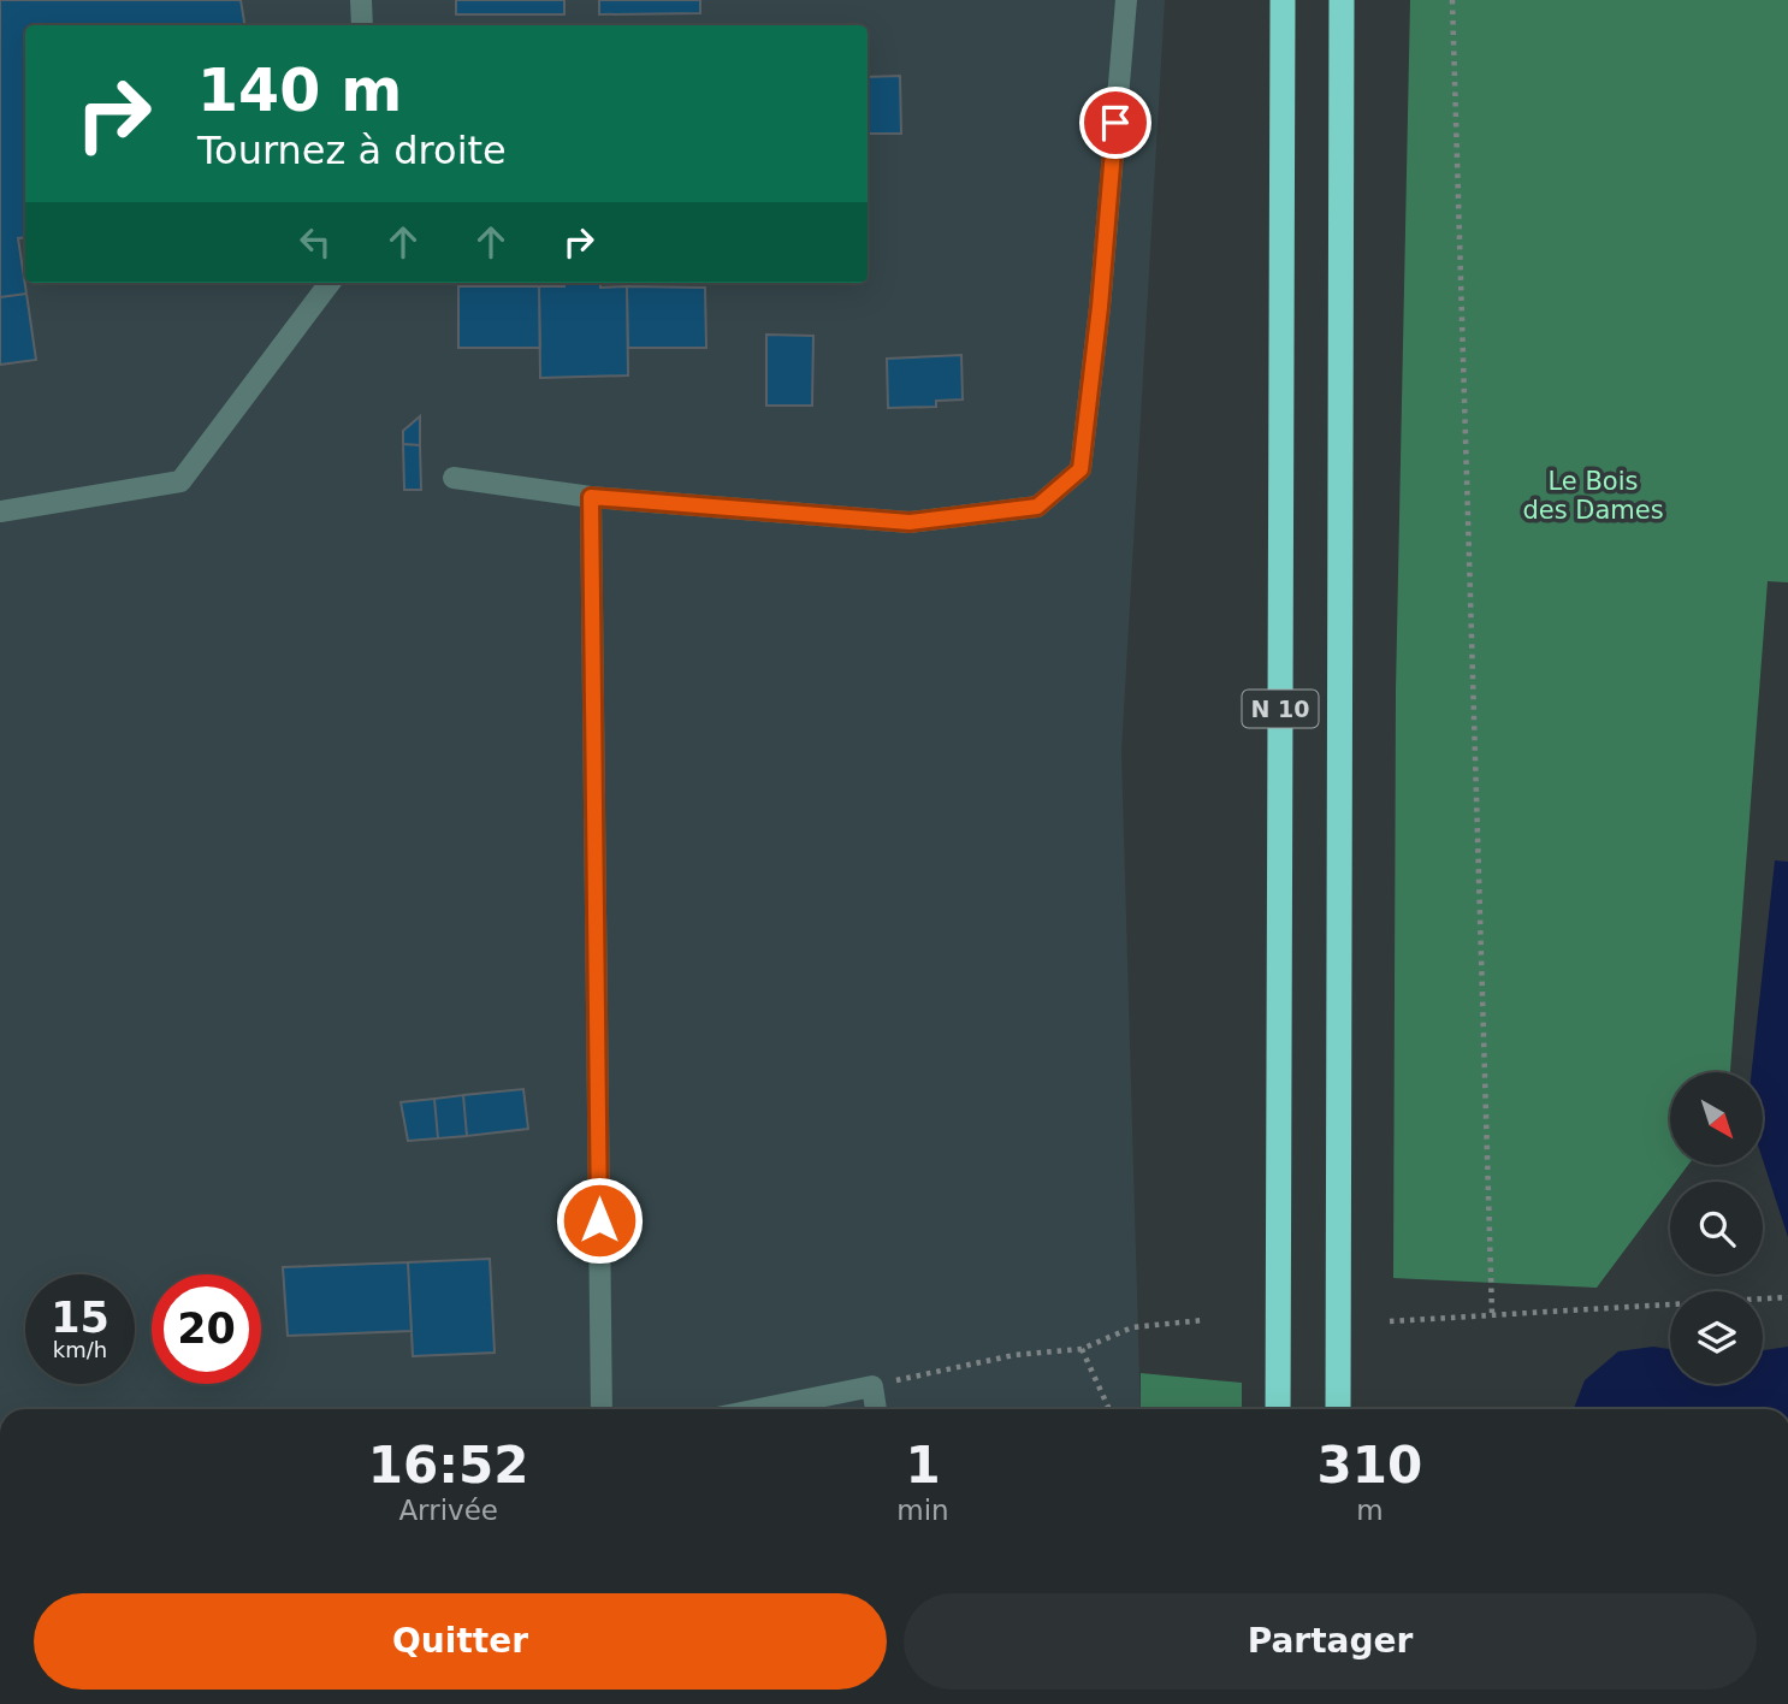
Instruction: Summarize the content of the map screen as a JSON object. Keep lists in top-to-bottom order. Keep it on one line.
{"streets":{"highway":["N 10"]},"parks":["Le Bois des Dames"],"north":"bottom right","page":{"turn":["140 m","Tournez à droite"],"speed":"15 km/h","limit":"20","eta":["16:52","Arrivée","1","min","310","m"],"buttons":["Quitter","Partager"]}}
